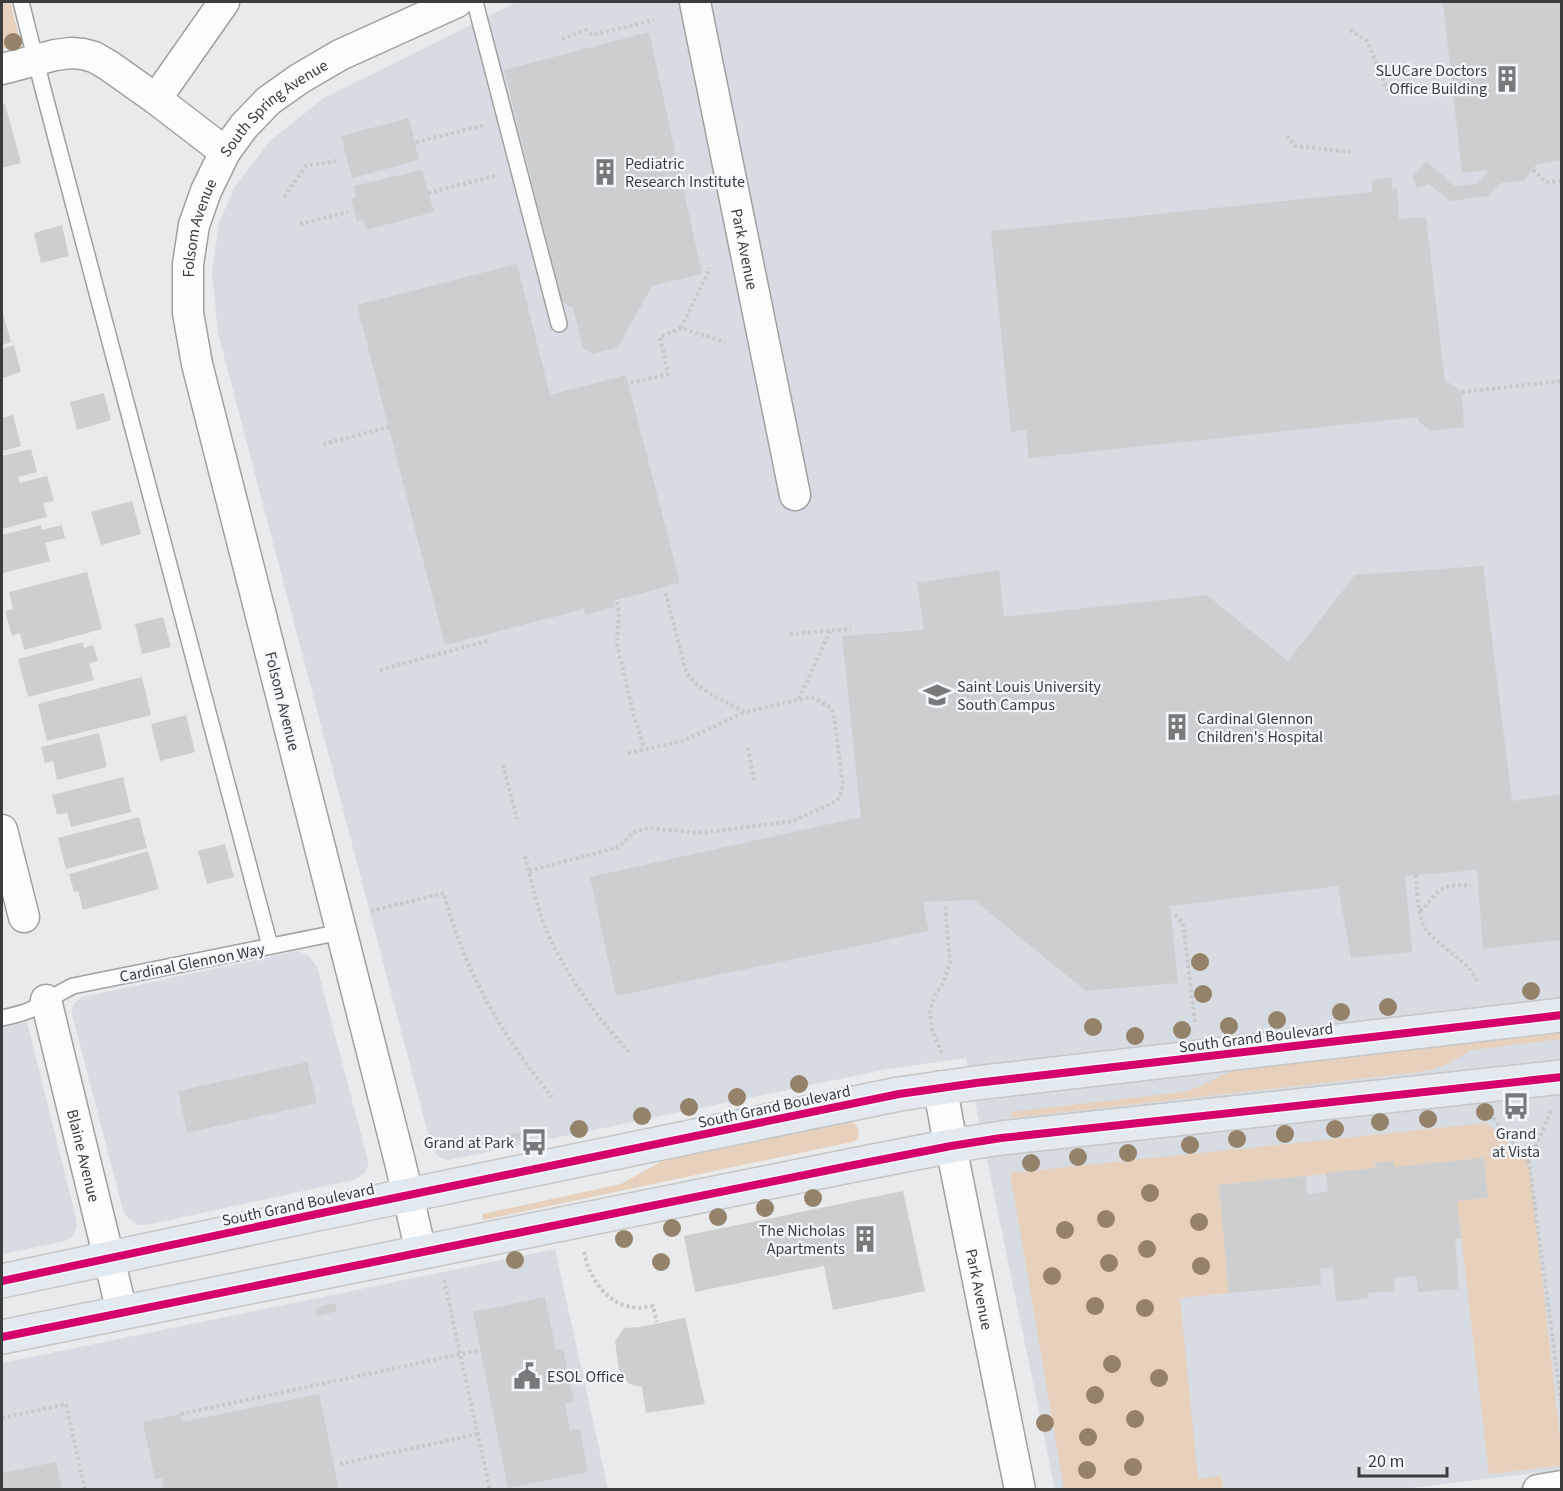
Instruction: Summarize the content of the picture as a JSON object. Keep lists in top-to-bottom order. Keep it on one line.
{"streets":{"main road":["South Grand Boulevard"],"street":["South Spring Avenue","Folsom Avenue","Park Avenue","Blaine Avenue"],"lane":["Cardinal Glennon Way"]},"crossings":[["South Spring Avenue","Folsom Avenue"],["Folsom Avenue","Cardinal Glennon Way"],["Folsom Avenue","South Grand Boulevard"],["Park Avenue","South Grand Boulevard"],["Cardinal Glennon Way","Blaine Avenue"],["South Grand Boulevard","Blaine Avenue"]],"places":{"building":["SLUCare Doctors Office Building","Pediatric Research Institute","Cardinal Glennon Children's Hospital","The Nicholas Apartments"],"school or university":["Saint Louis University South Campus"],"bus stop":["Grand at Vista","Grand at Park"],"public building":["ESOL Office"]},"scale_bar":"20 m"}
